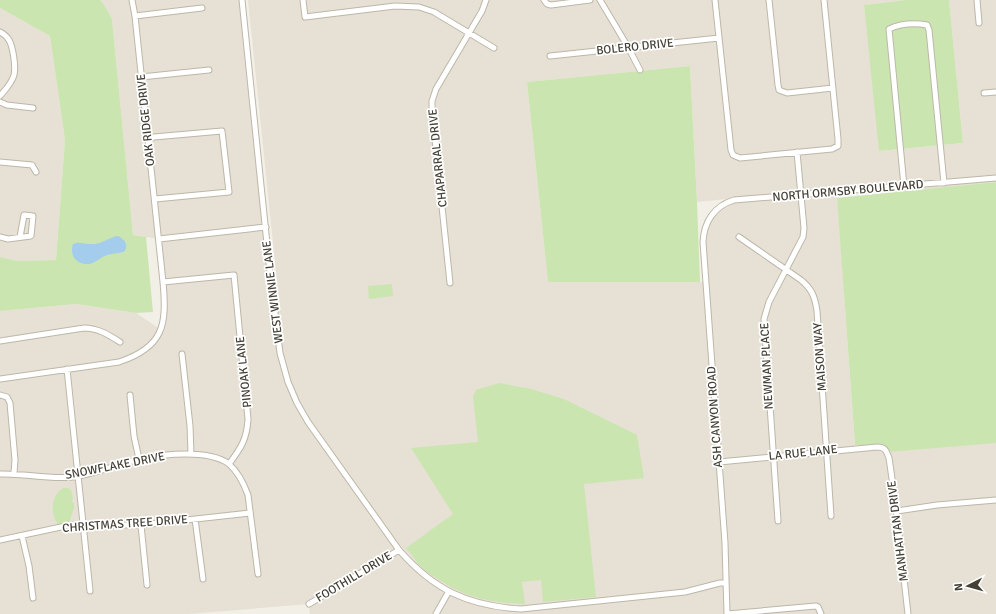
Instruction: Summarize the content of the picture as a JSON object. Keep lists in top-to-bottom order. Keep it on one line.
{"streets":{"street":["BOLERO DRIVE","OAK RIDGE DRIVE","CHAPARRAL DRIVE","NORTH ORMSBY BOULEVARD","WEST WINNIE LANE","MAISON WAY","NEWMAN PLACE","PINOAK LANE","ASH CANYON ROAD","LA RUE LANE","SNOWFLAKE DRIVE","CHRISTMAS TREE DRIVE","MANHATTAN DRIVE","FOOTHILL DRIVE"]},"crossings":[["NORTH ORMSBY BOULEVARD","NEWMAN PLACE"],["NORTH ORMSBY BOULEVARD","ASH CANYON ROAD"],["WEST WINNIE LANE","ASH CANYON ROAD"],["WEST WINNIE LANE","FOOTHILL DRIVE"],["MAISON WAY","NEWMAN PLACE"],["MAISON WAY","LA RUE LANE"],["NEWMAN PLACE","LA RUE LANE"],["PINOAK LANE","SNOWFLAKE DRIVE"],["ASH CANYON ROAD","LA RUE LANE"],["LA RUE LANE","MANHATTAN DRIVE"]],"north":"left"}
